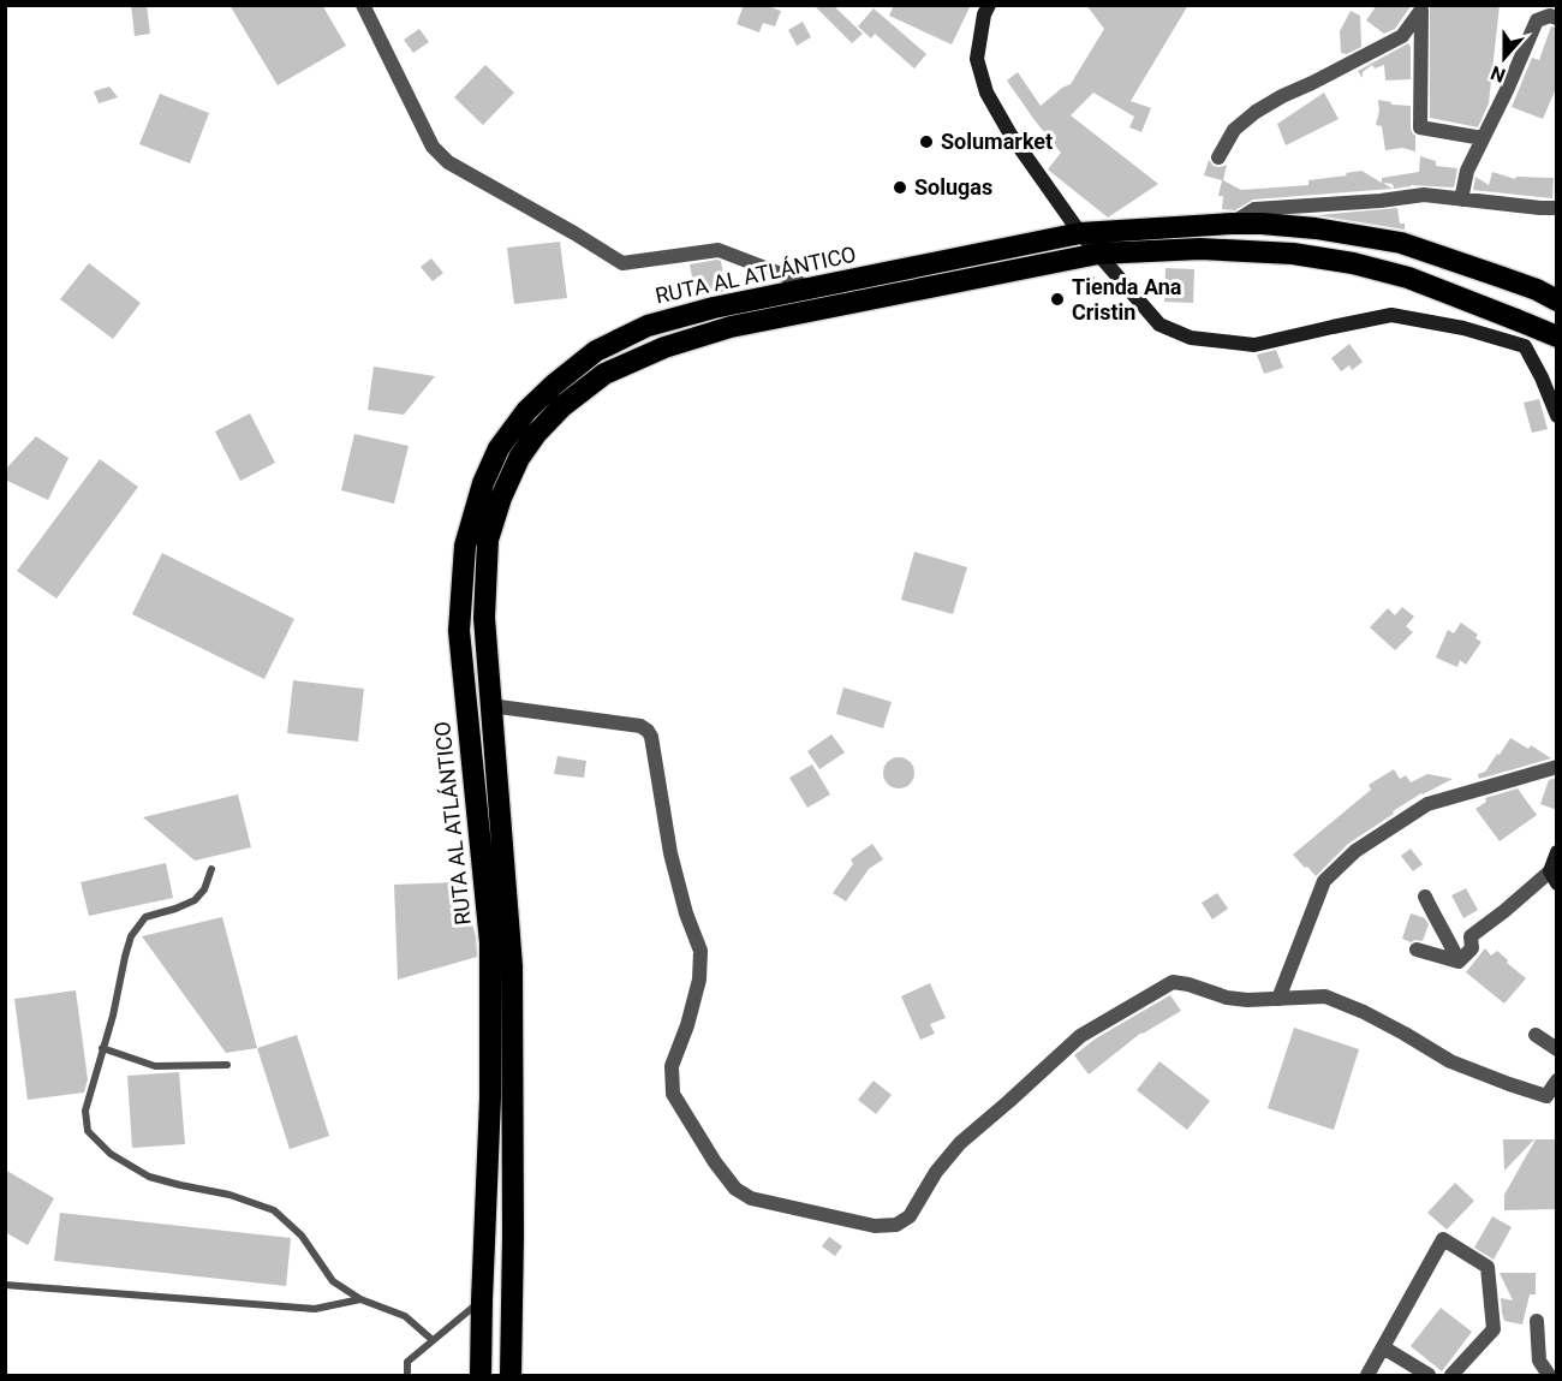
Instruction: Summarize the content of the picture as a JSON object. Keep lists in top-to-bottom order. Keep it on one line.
{"streets":{"highway":["RUTA AL ATLÁNTICO"]},"places":["Solumarket","Solugas","Tienda Ana Cristin"],"north":"bottom"}
